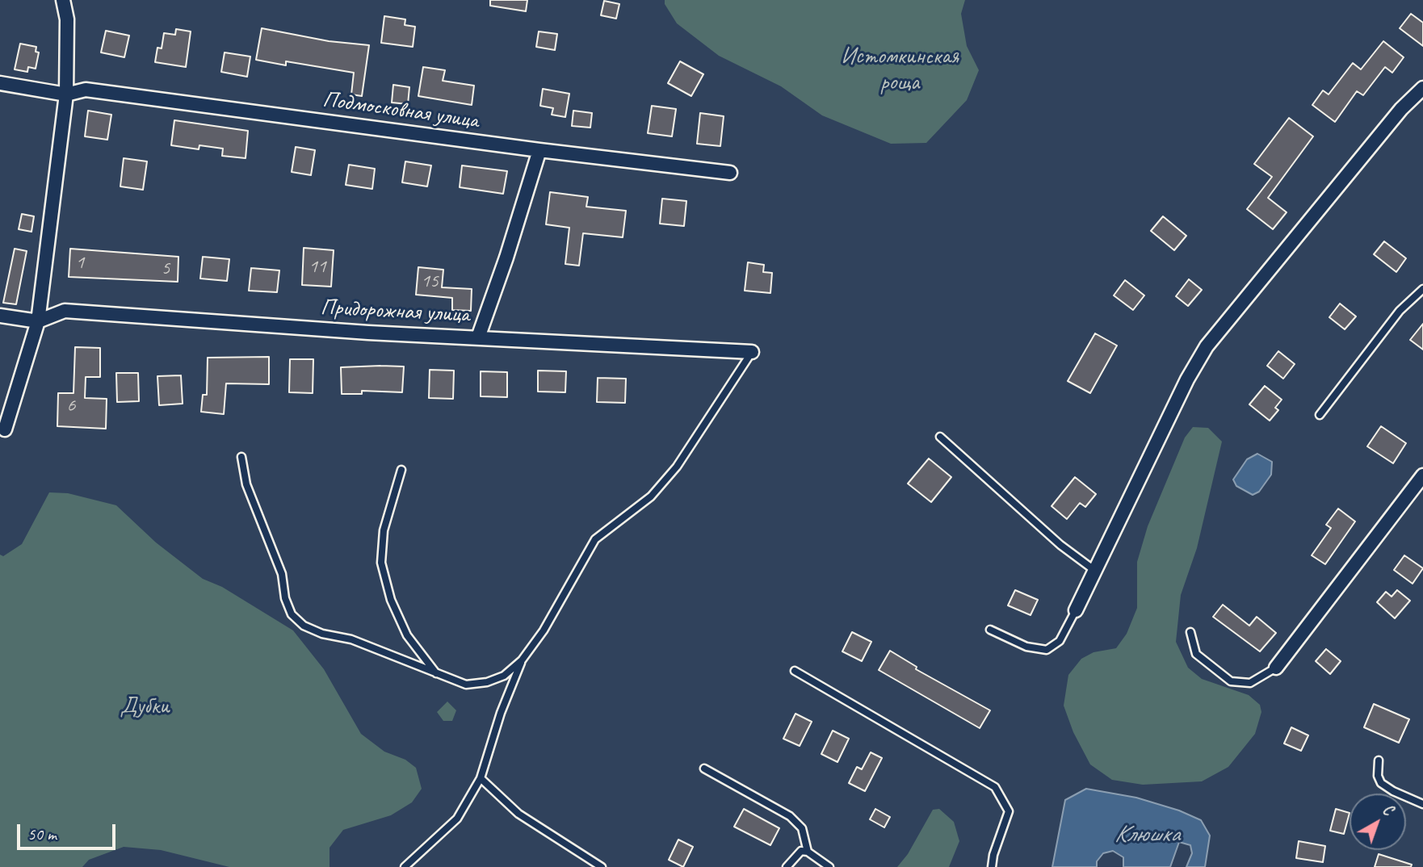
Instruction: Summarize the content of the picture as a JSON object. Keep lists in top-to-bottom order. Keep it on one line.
{"streets":{"street":["Подмосковная улица","Придорожная улица"]},"water":["Клюшка"],"parks":["Истомкинская роща","Дубки"],"house_numbers":["1","11","5","15","6"],"scale_bar":"50 m","north":"top right"}
